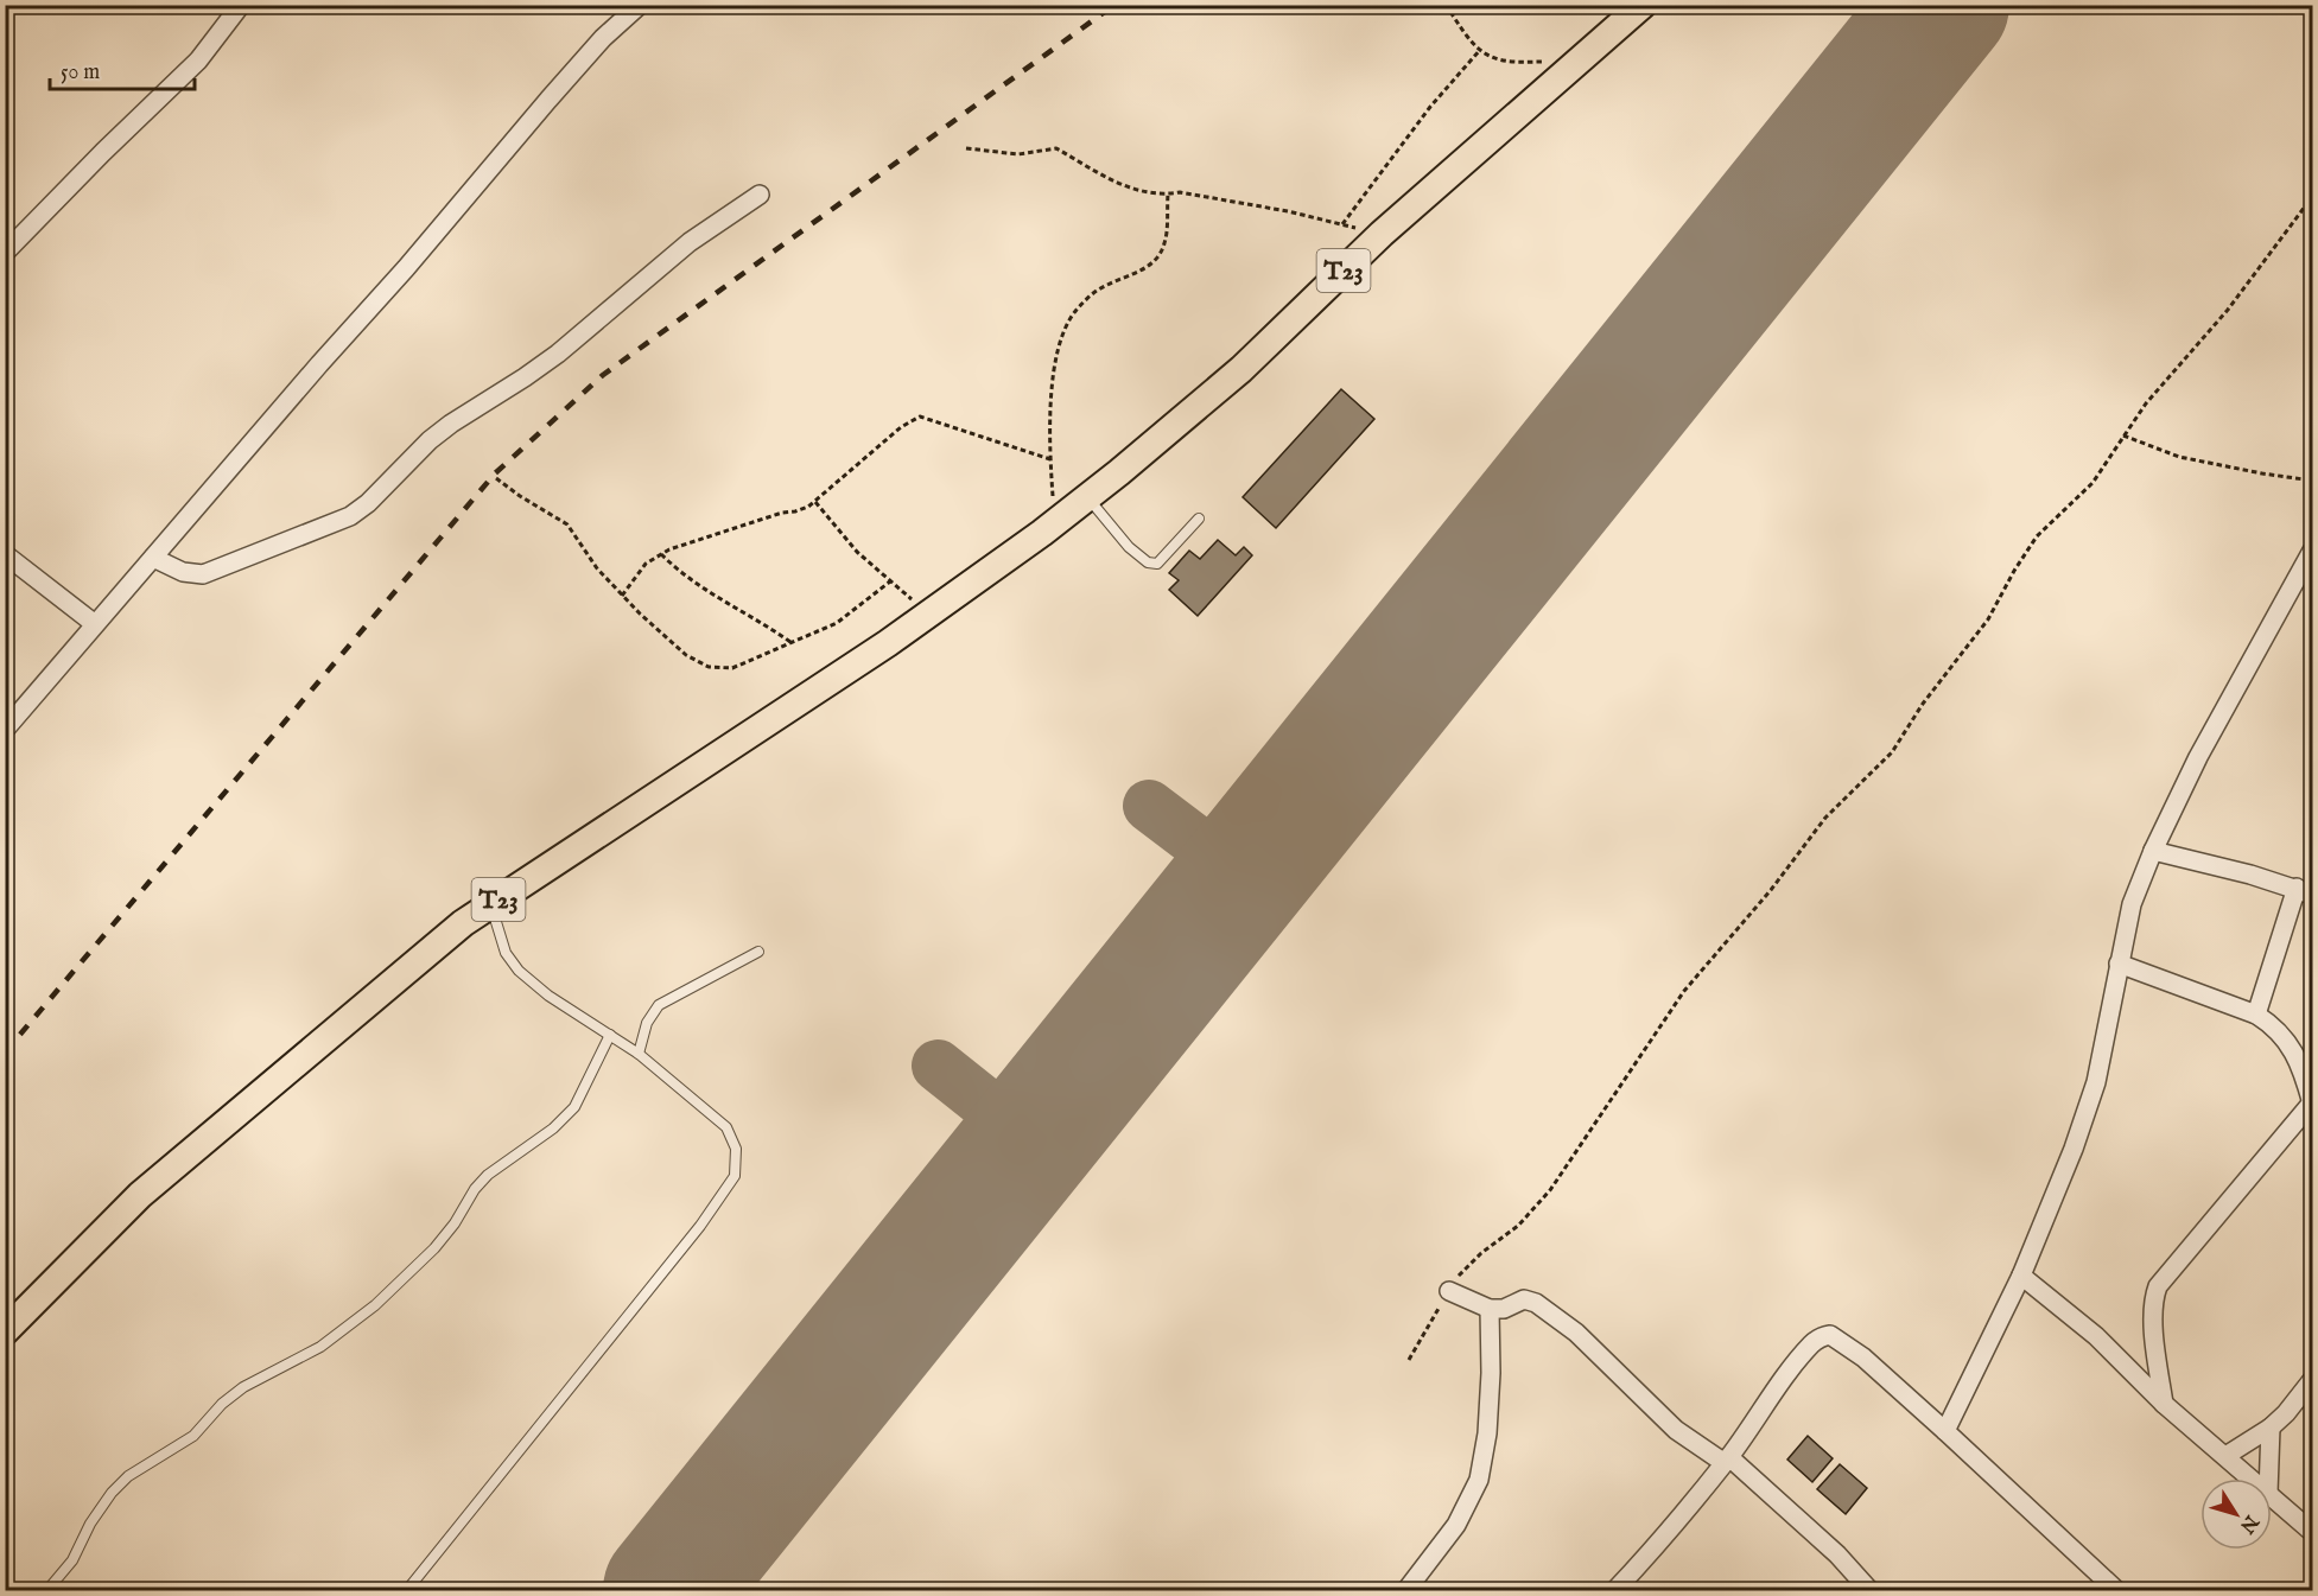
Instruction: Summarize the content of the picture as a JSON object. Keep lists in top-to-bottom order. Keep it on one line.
{"streets":{"main road":["T23"]},"scale_bar":"50 m","north":"bottom right"}
